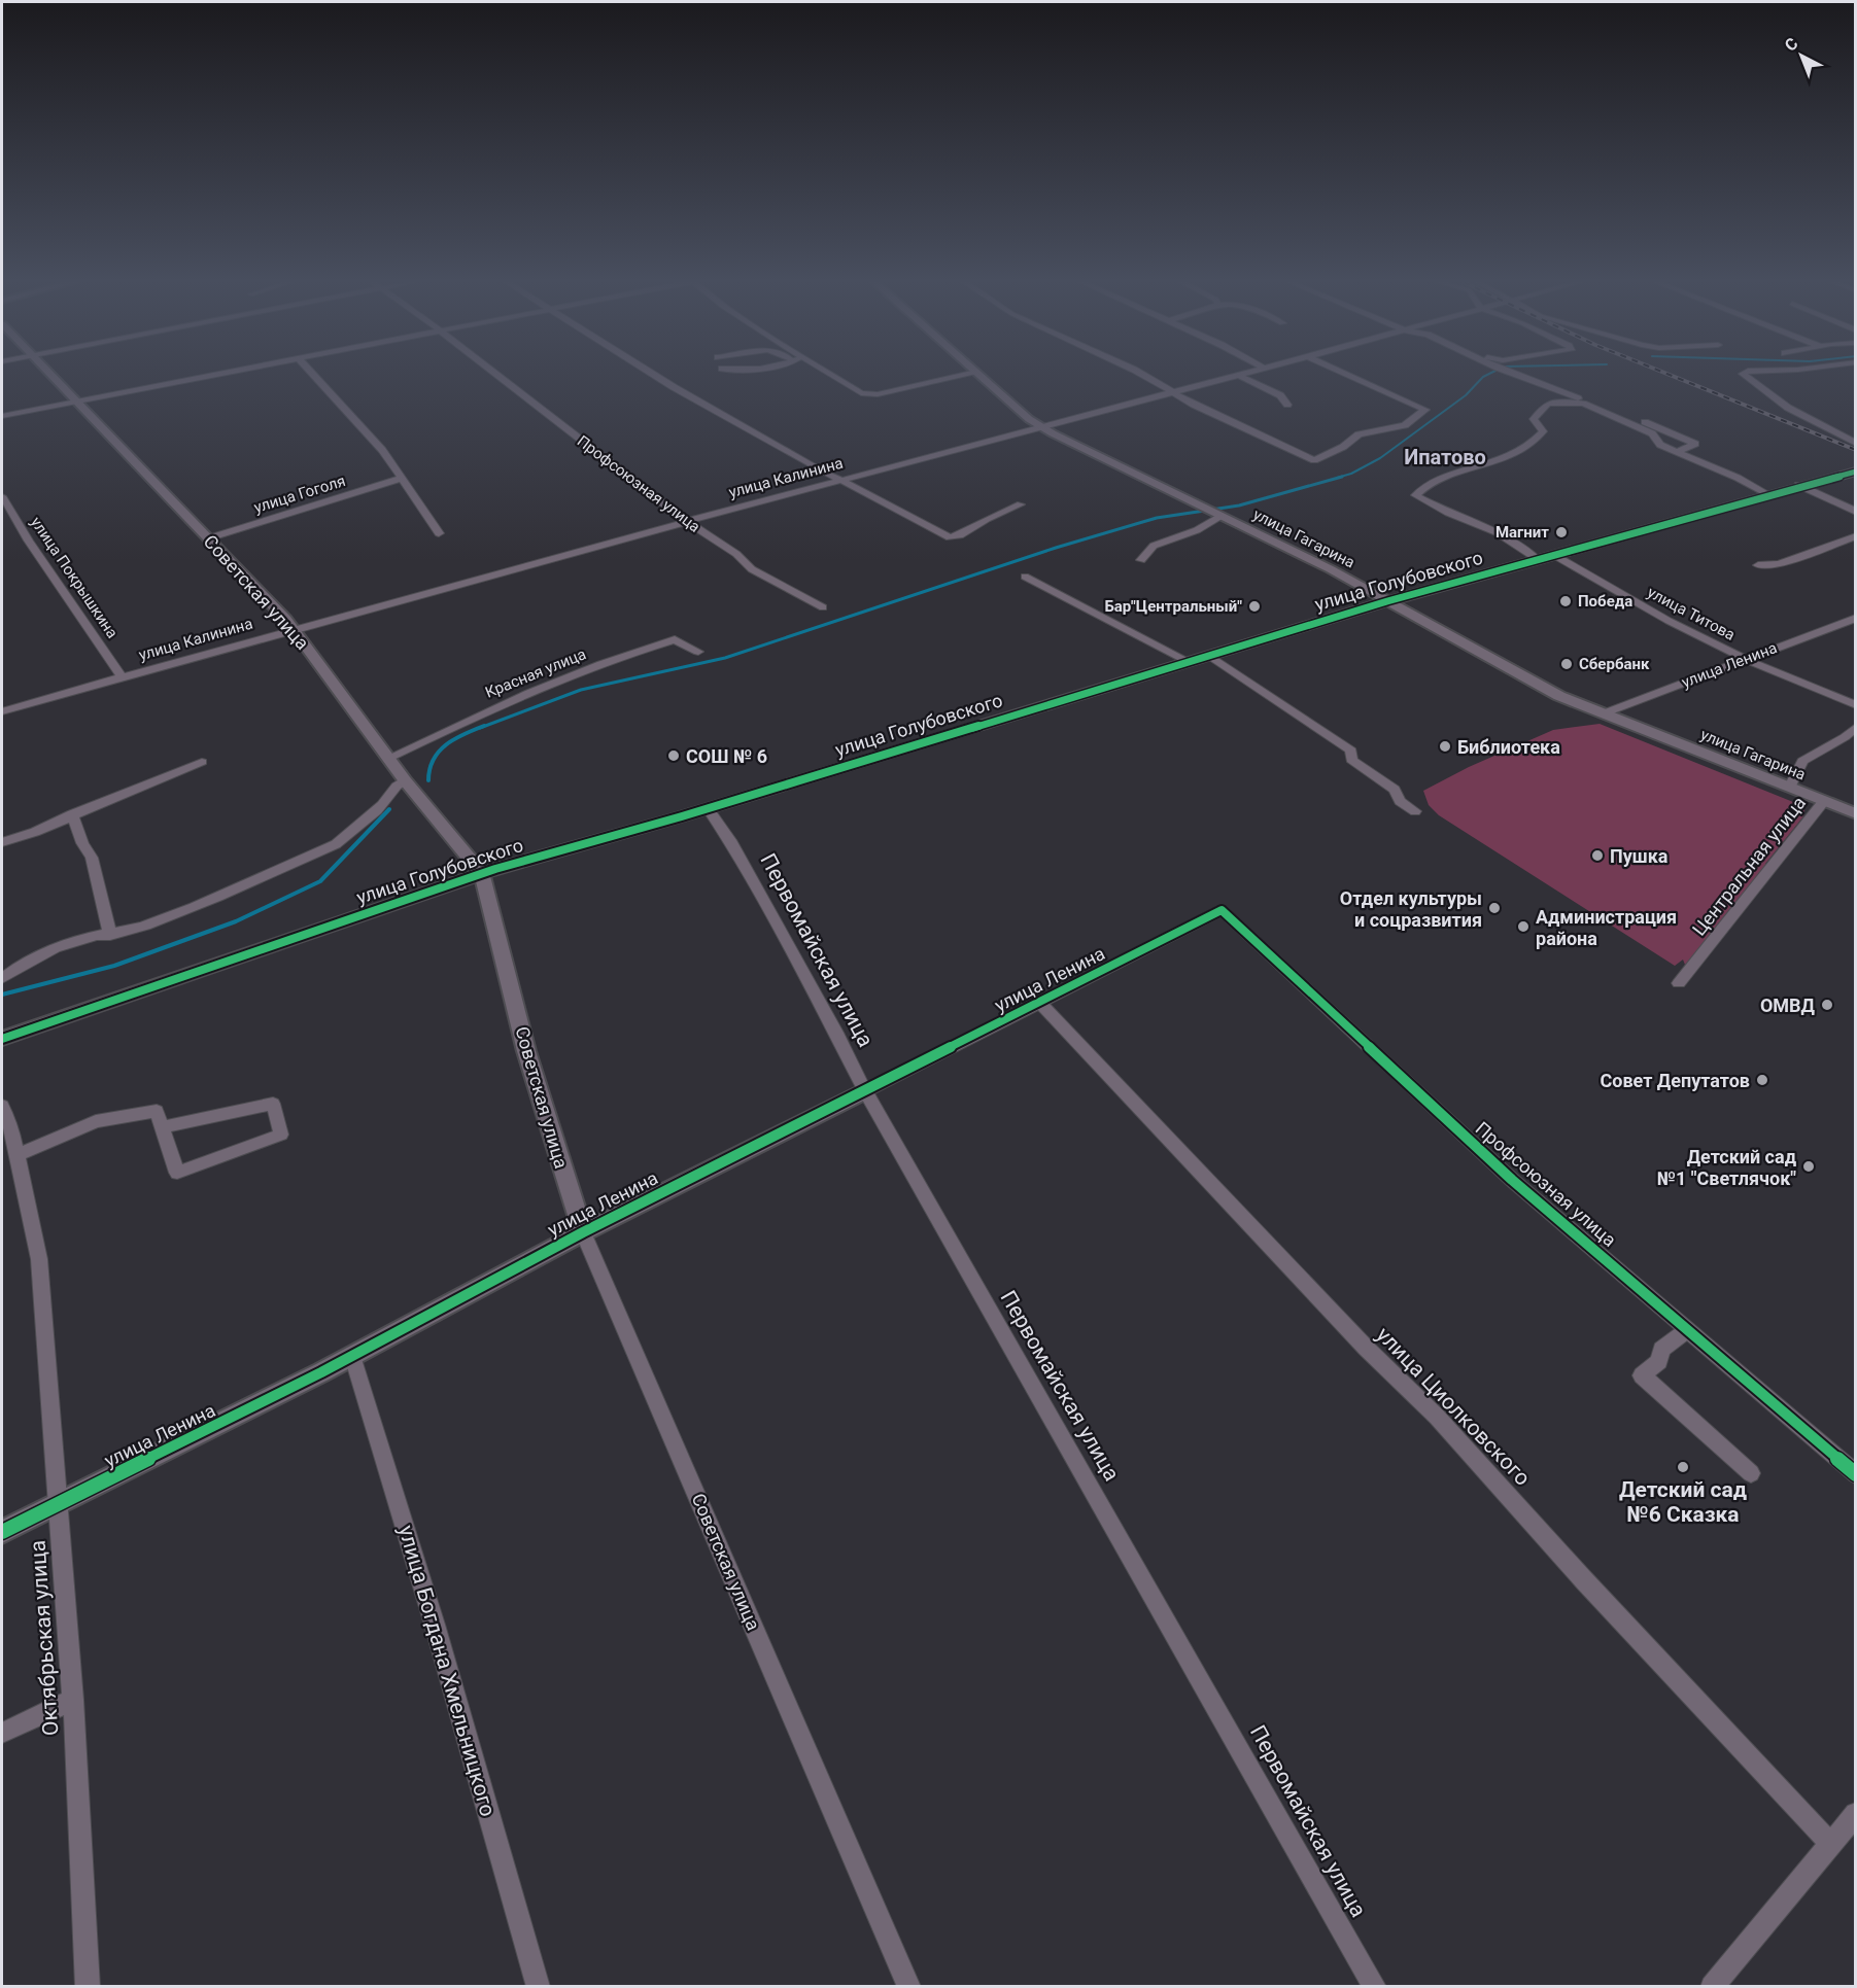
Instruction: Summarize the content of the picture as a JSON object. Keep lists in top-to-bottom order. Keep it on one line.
{"streets":{"street":["улица Калинина","Профсоюзная улица","улица Гоголя","улица Гагарина","улица Покрышкина","улица Голубовского","Советская улица","улица Титова","улица Ленина","Красная улица","Центральная улица","Первомайская улица","улица Циолковского","Октябрьская улица","улица Богдана Хмельницкого"]},"crossings":[["улица Калинина","Профсоюзная улица"],["улица Калинина","улица Гагарина"],["улица Калинина","улица Покрышкина"],["улица Калинина","Советская улица"],["Профсоюзная улица","улица Ленина"],["улица Гоголя","Советская улица"],["улица Гагарина","улица Голубовского"],["улица Гагарина","улица Ленина"],["улица Гагарина","Центральная улица"],["улица Голубовского","Советская улица"],["улица Голубовского","улица Титова"],["улица Голубовского","Первомайская улица"],["Советская улица","улица Ленина"],["Советская улица","Красная улица"],["улица Титова","улица Ленина"],["улица Ленина","Первомайская улица"],["улица Ленина","улица Циолковского"],["улица Ленина","Октябрьская улица"],["улица Ленина","улица Богдана Хмельницкого"]],"districts":["Ипатово"],"places":["Магнит","Победа","Бар\"Центральный\"","Сбербанк","Библиотека","СОШ № 6","Пушка","Отдел культуры и соцразвития","Администрация района","ОМВД","Совет Депутатов","Детский сад №1 \"Светлячок\"","Детский сад №6 Сказка"],"north":"top left"}
